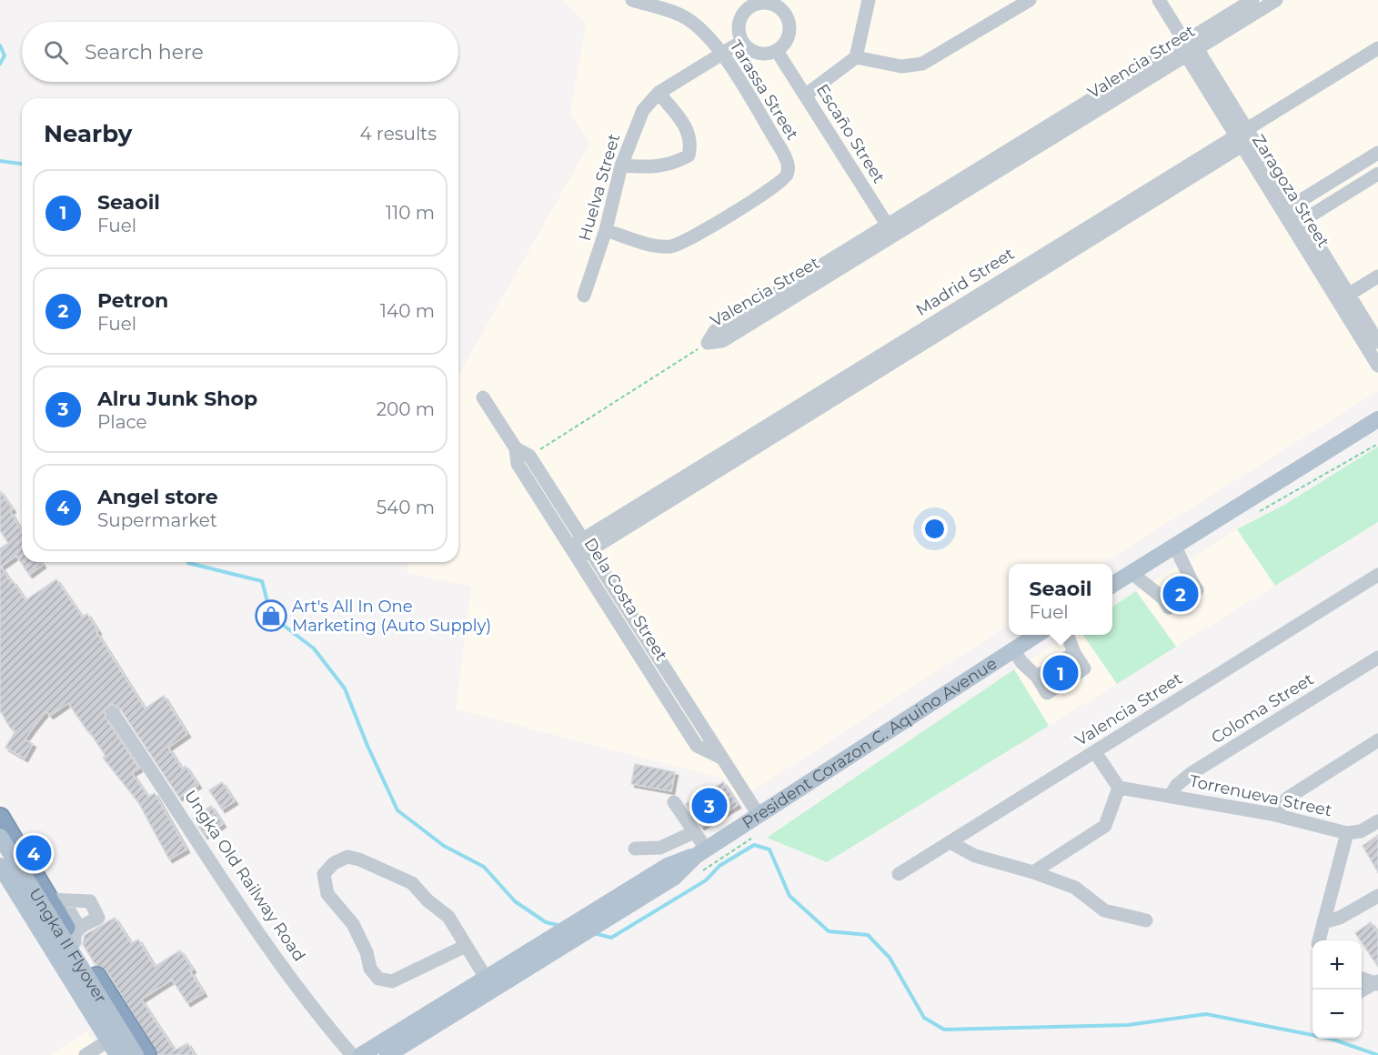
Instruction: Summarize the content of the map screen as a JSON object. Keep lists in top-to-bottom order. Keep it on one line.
{"streets":{"main road":["President Corazon C. Aquino Avenue","Ungka II Flyover"],"street":["Valencia Street","Tarassa Street","Escaño Street","Huelva Street","Zaragoza Street","Madrid Street","Dela Costa Street","Coloma Street","Torrenueva Street","Ungka Old Railway Road"]},"crossings":[["Valencia Street","Escaño Street"],["Valencia Street","Zaragoza Street"],["Tarassa Street","Huelva Street"],["Escaño Street","Huelva Street"],["Zaragoza Street","Madrid Street"],["Madrid Street","Dela Costa Street"],["Dela Costa Street","President Corazon C. Aquino Avenue"],["Coloma Street","Torrenueva Street"]],"places":{"shop":["Art's All In One Marketing (Auto Supply)"]},"page":{"search":"Search here","heading":["Nearby","4 results"],"list":[{"mark":"1","name":"Seaoil","note":"Fuel","value":"110 m"},{"mark":"2","name":"Petron","note":"Fuel","value":"140 m"},{"mark":"3","name":"Alru Junk Shop","note":"Place","value":"200 m"},{"mark":"4","name":"Angel store","note":"Supermarket","value":"540 m"}],"popup":["Seaoil","Fuel"],"pins":["2","1","3","4"],"map_buttons":["+","−"]}}
